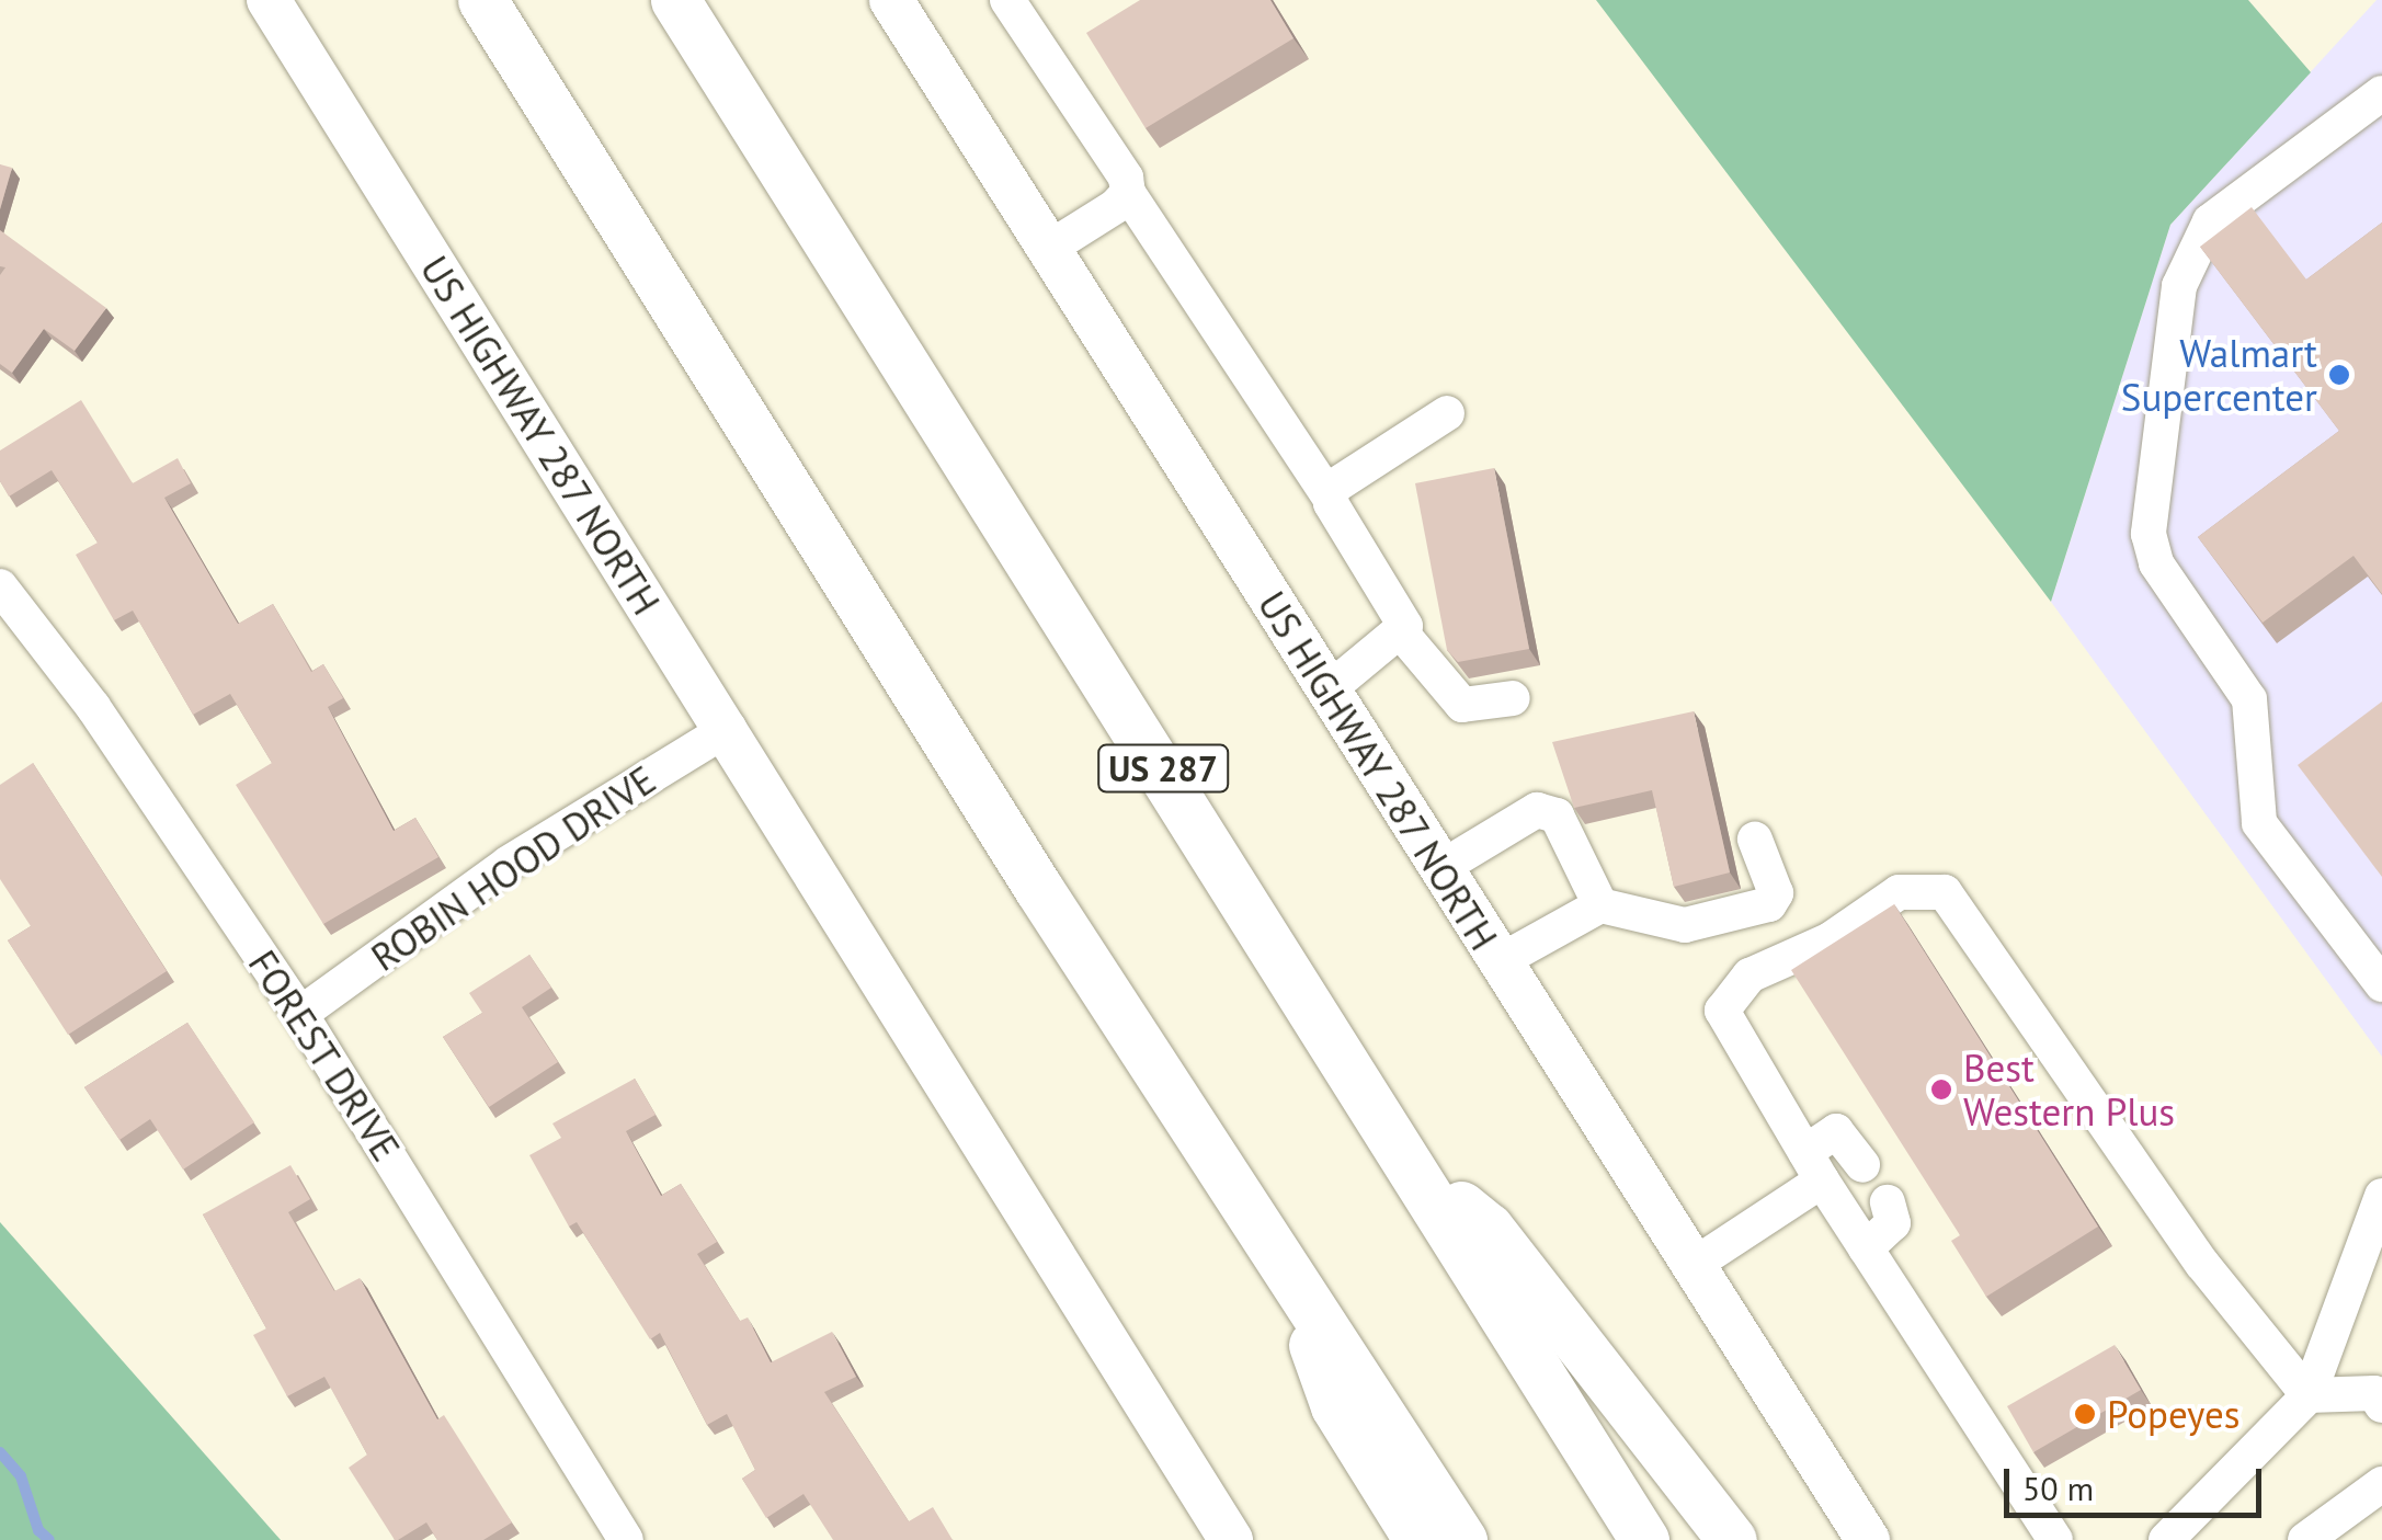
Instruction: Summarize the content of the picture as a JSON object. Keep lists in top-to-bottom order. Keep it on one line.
{"streets":{"highway":["US 287"],"main road":["US HIGHWAY 287 NORTH"],"street":["ROBIN HOOD DRIVE","FOREST DRIVE"]},"crossings":[["US HIGHWAY 287 NORTH","ROBIN HOOD DRIVE"],["ROBIN HOOD DRIVE","FOREST DRIVE"]],"places":["Walmart Supercenter","Best Western Plus","Popeyes"],"scale_bar":"50 m"}
